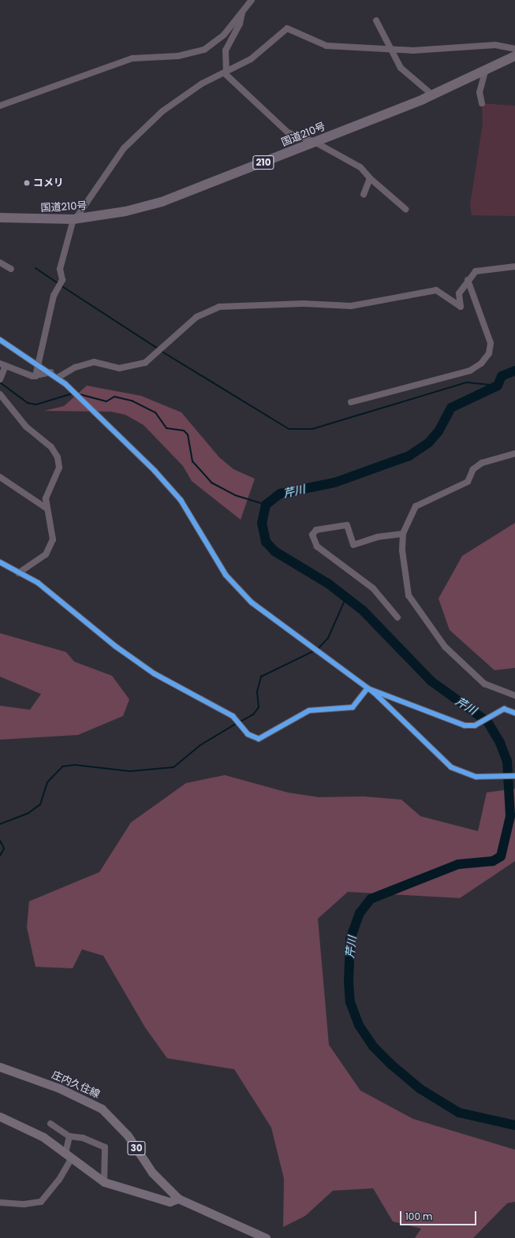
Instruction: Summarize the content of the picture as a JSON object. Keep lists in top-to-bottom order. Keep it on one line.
{"streets":{"highway":["国道210号","210"],"main road":["庄内久住線","30"]},"water":["芹川"],"places":["コメリ"],"scale_bar":"100 m"}
